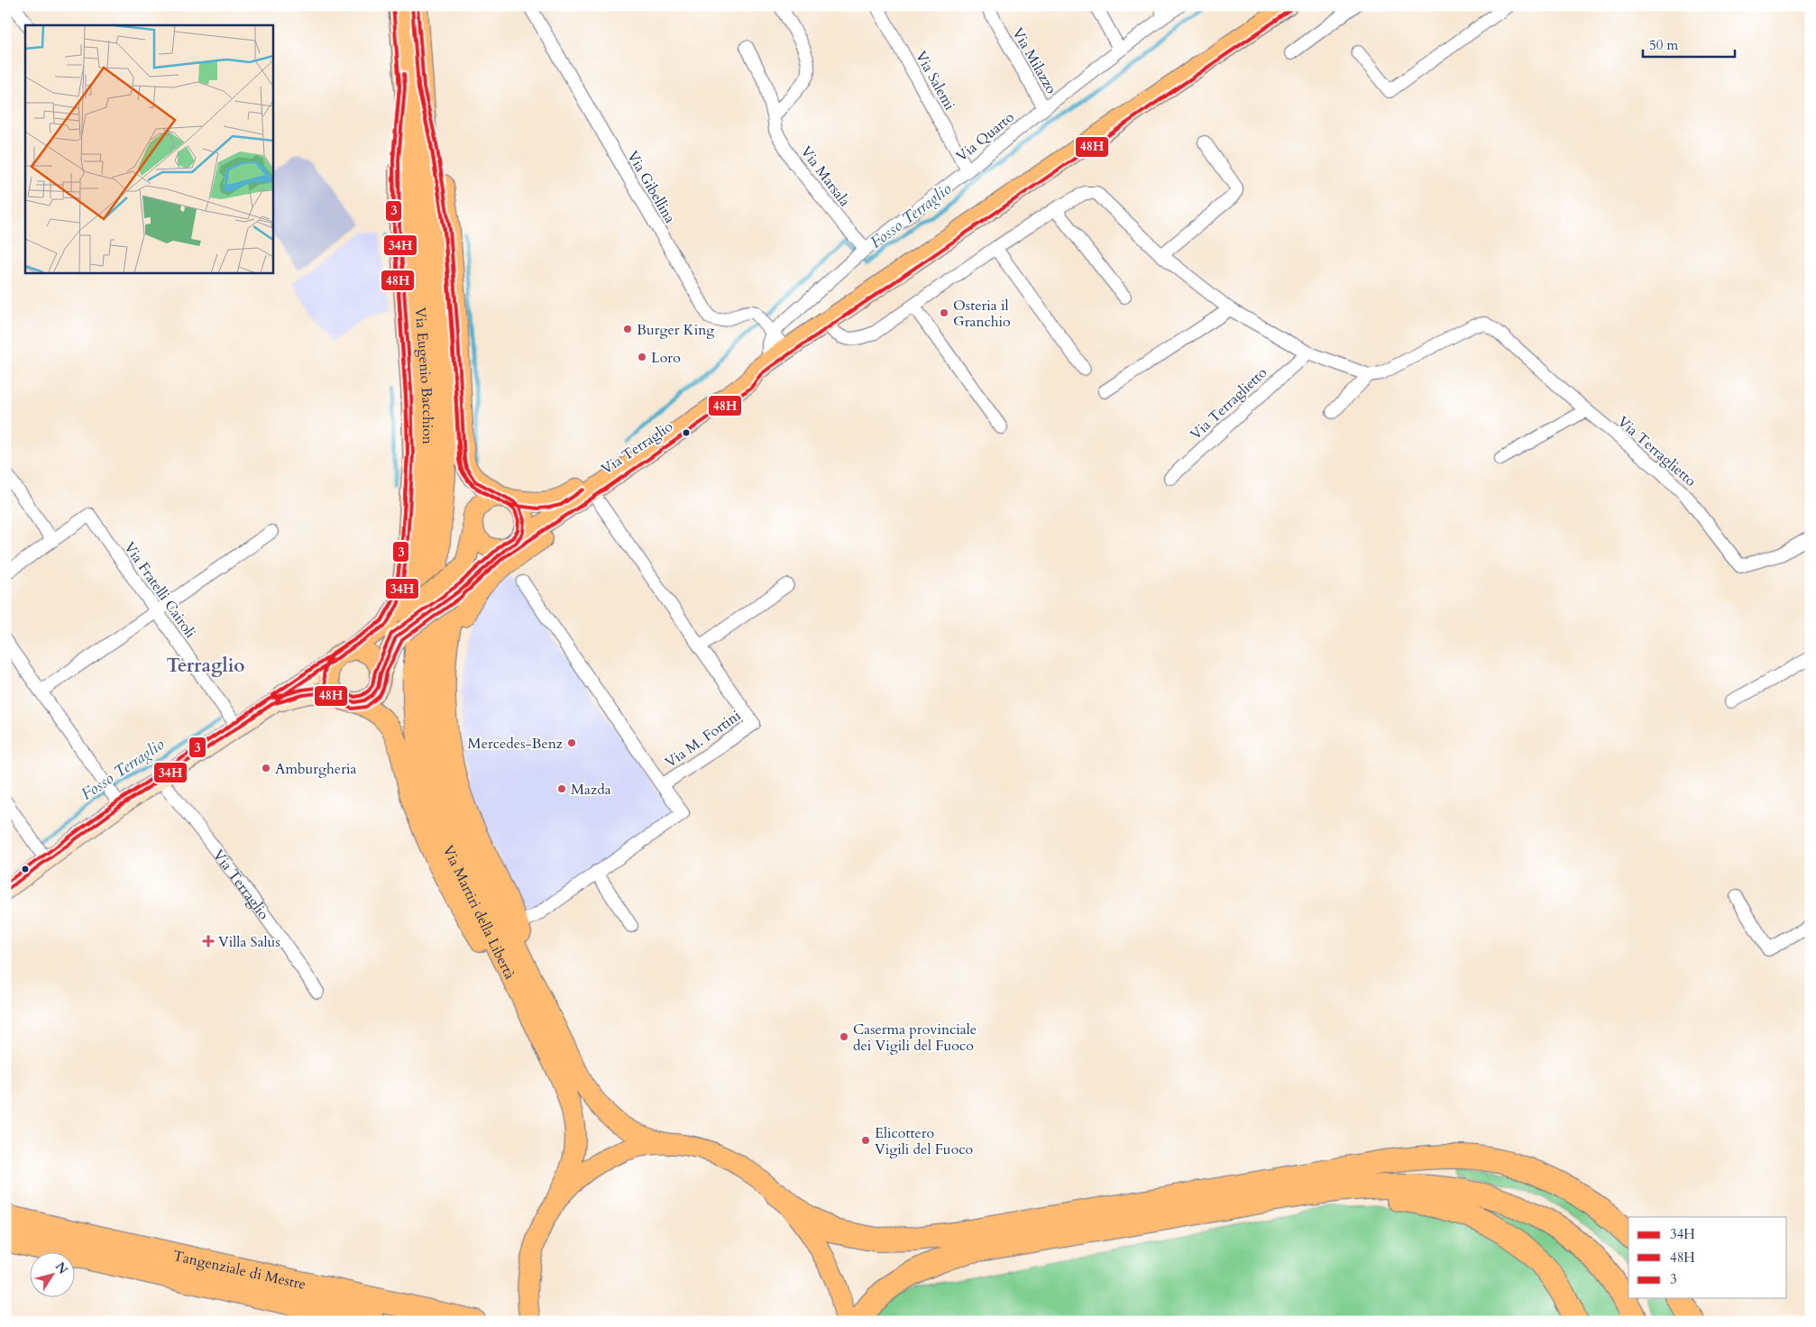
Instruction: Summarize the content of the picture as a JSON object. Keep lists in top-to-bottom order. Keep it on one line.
{"streets":{"highway":["Tangenziale di Mestre"],"main road":["Via Eugenio Bacchion","Via Terraglio","Via Martiri della Libertà"],"street":["Via Milazzo","Via Salemi","Via Quarto","Via Marsala","Via Gibellina","Via Terraglietto","Via Fratelli Cairoli","Via M. Fortini"]},"crossings":[["Via Milazzo","Via Quarto"],["Via Salemi","Via Quarto"],["Via Quarto","Via Marsala"],["Via Quarto","Via Gibellina"],["Via Gibellina","Via Terraglio"],["Via Eugenio Bacchion","Via Terraglio"],["Via Eugenio Bacchion","Via Martiri della Libertà"],["Via Terraglio","Via Fratelli Cairoli"],["Via Terraglio","Via M. Fortini"],["Via Terraglio","Via Martiri della Libertà"]],"districts":["Terraglio"],"water":["Fosso Terraglio"],"places":{"other":["Osteria il Granchio","Burger King","Loro","Mercedes-Benz","Amburgheria","Mazda","Caserma provinciale dei Vigili del Fuoco","Elicottero Vigili del Fuoco"],"health":["Villa Salus"]},"lines":["transit line 34H","transit line 48H","transit line 3"],"legend":["34H","48H","3"],"scale_bar":"50 m","north":"top right"}
